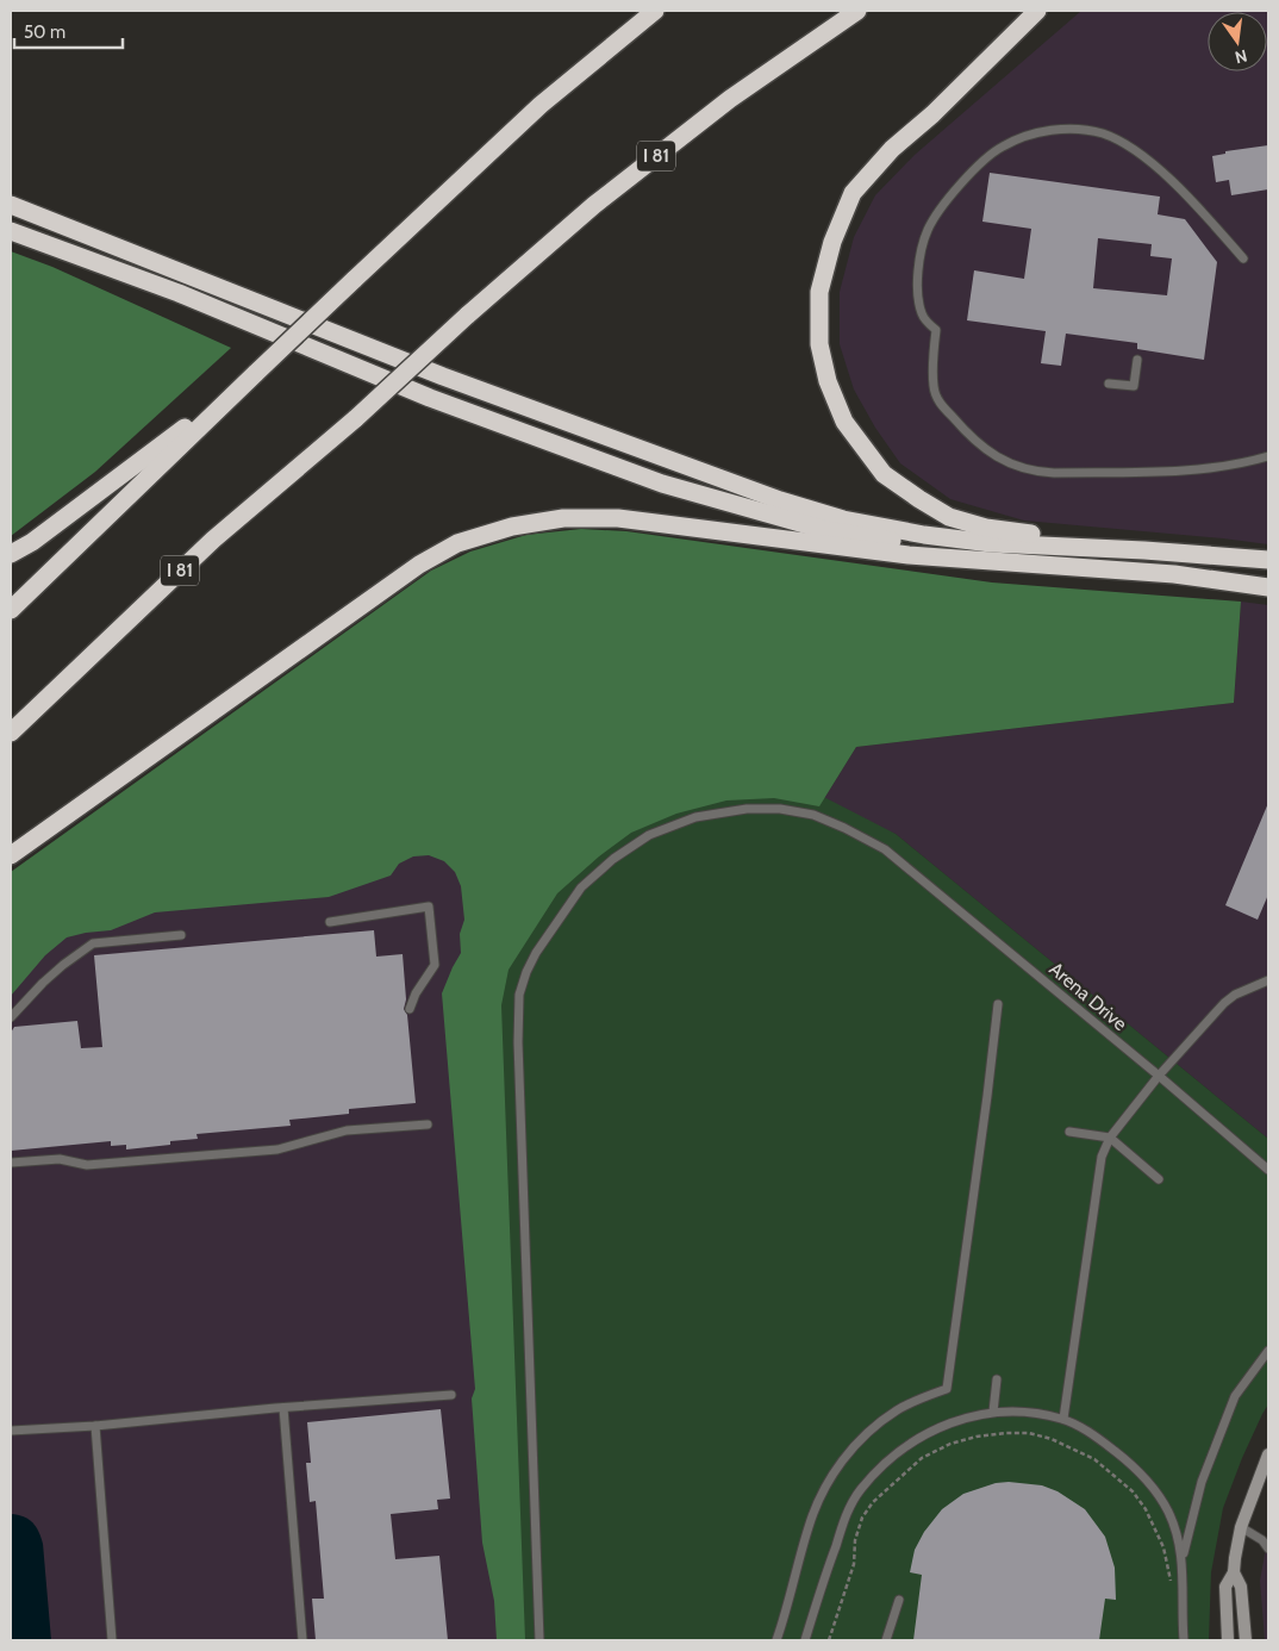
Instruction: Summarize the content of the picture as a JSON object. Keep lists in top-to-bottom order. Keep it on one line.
{"streets":{"highway":["I 81"],"lane":["Arena Drive"]},"scale_bar":"50 m","north":"bottom"}
